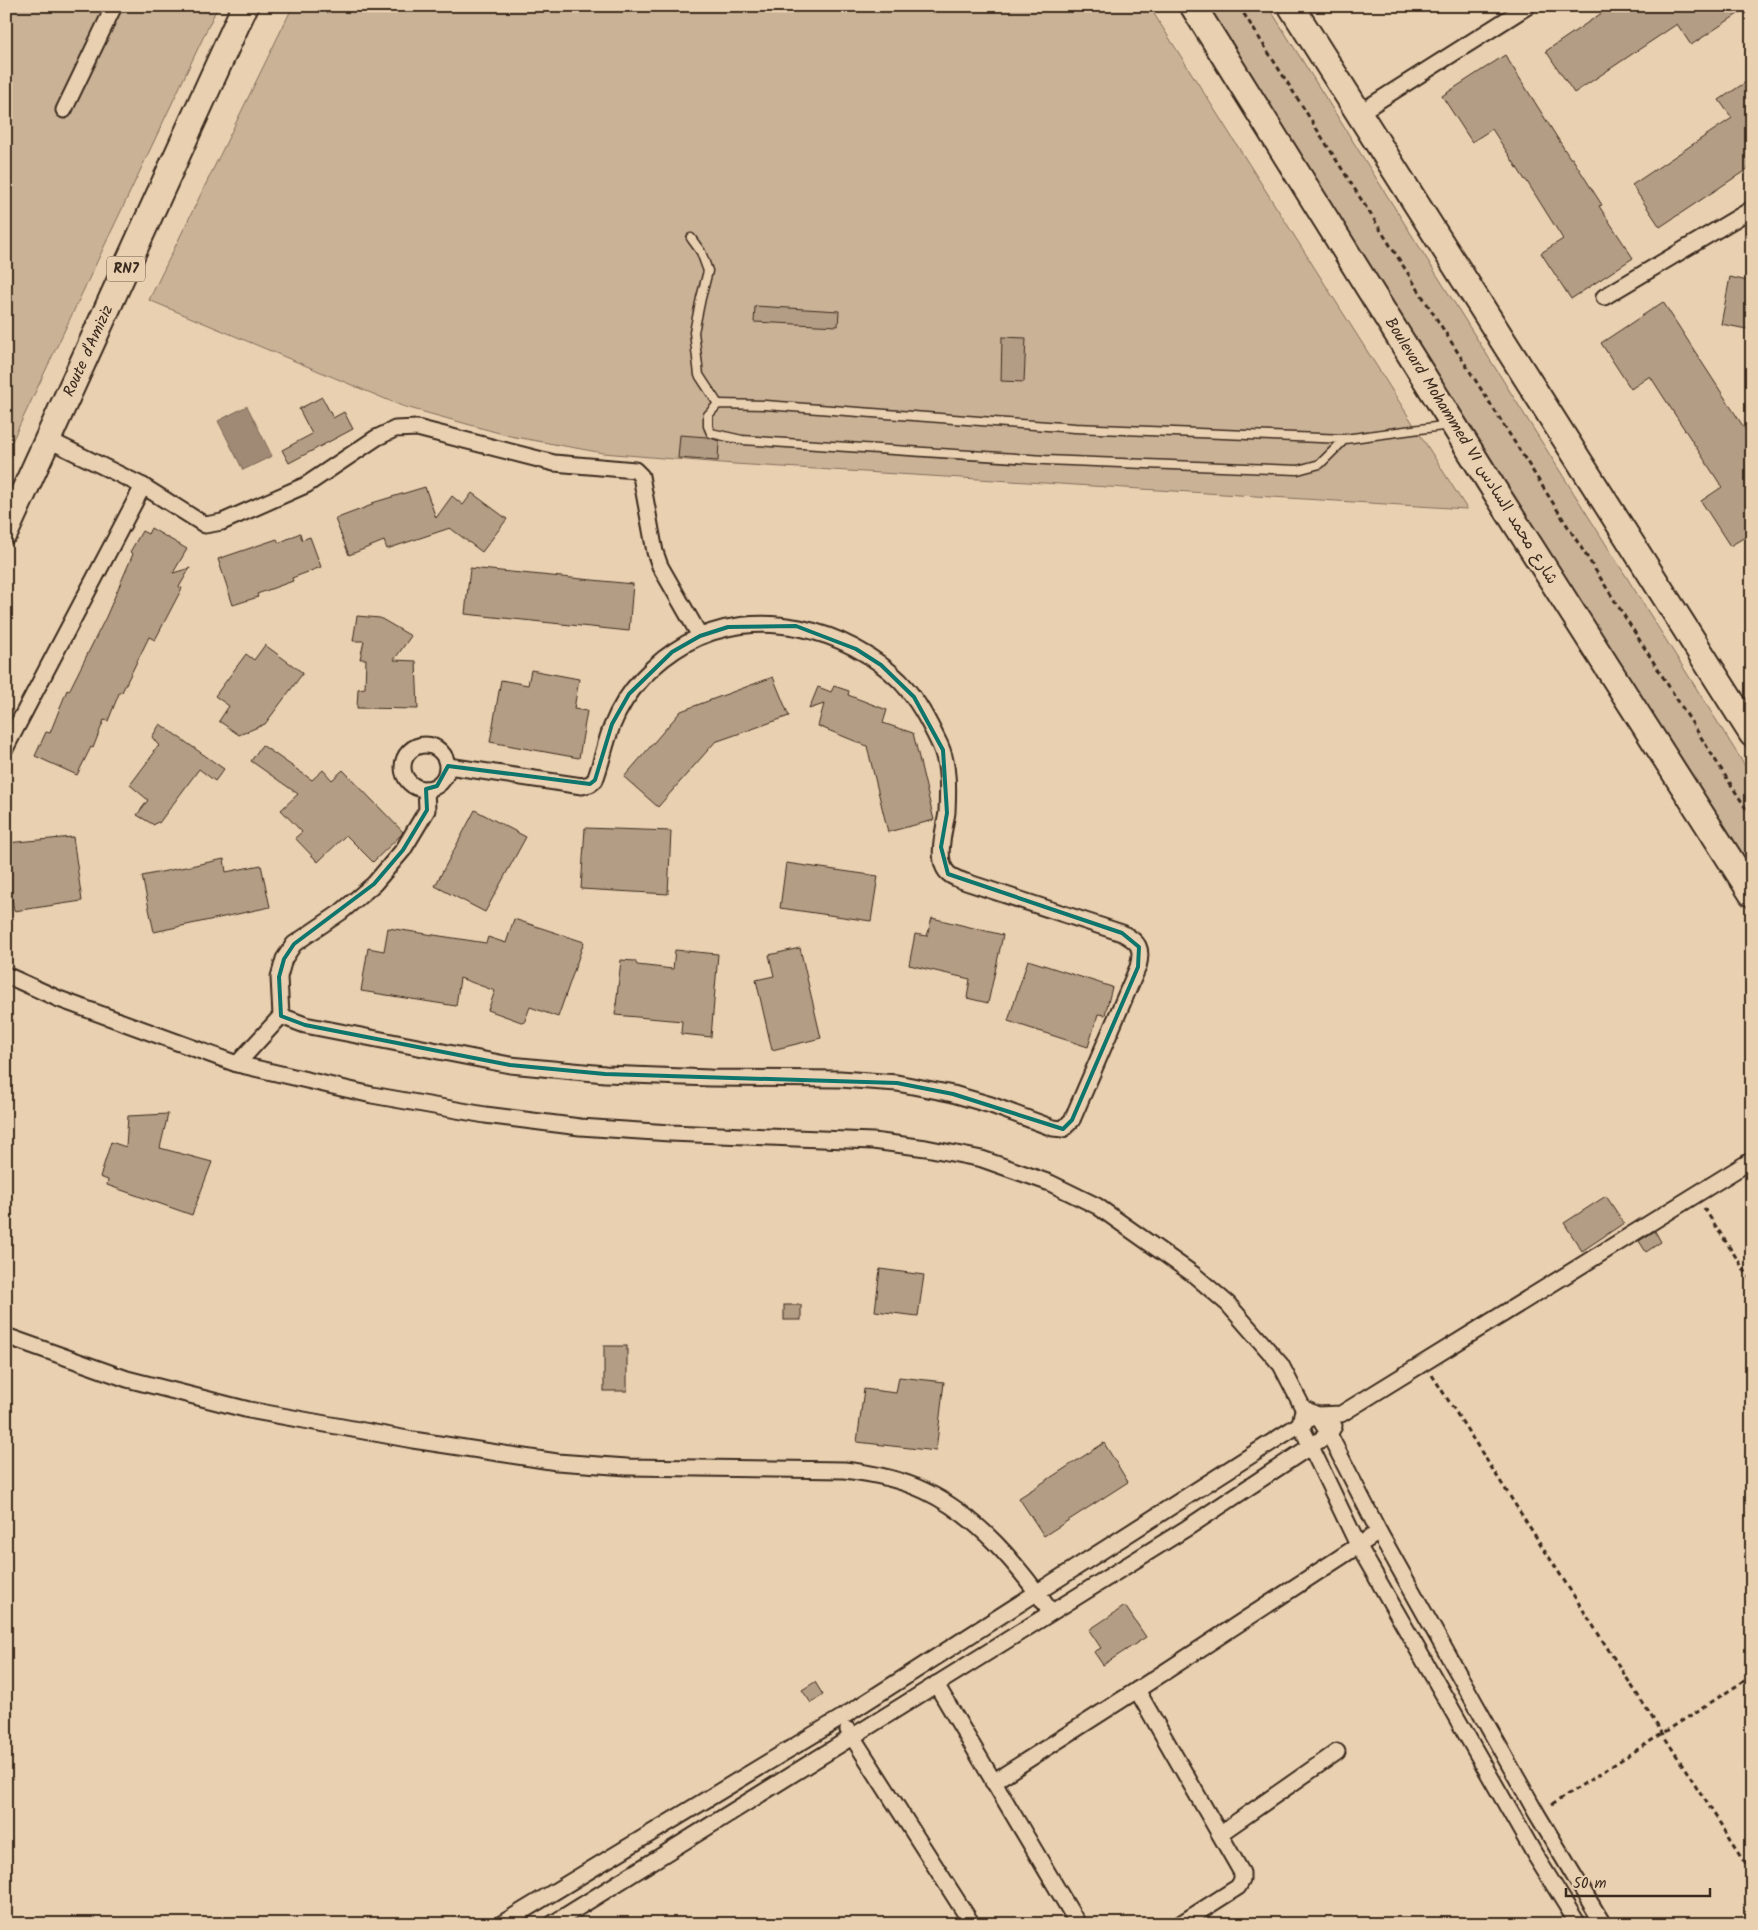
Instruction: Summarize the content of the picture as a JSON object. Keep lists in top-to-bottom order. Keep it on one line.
{"streets":{"main road":["RN7","Route d'Amiziz","Boulevard Mohammed VI شارع محمد السادس"]},"scale_bar":"50 m"}
